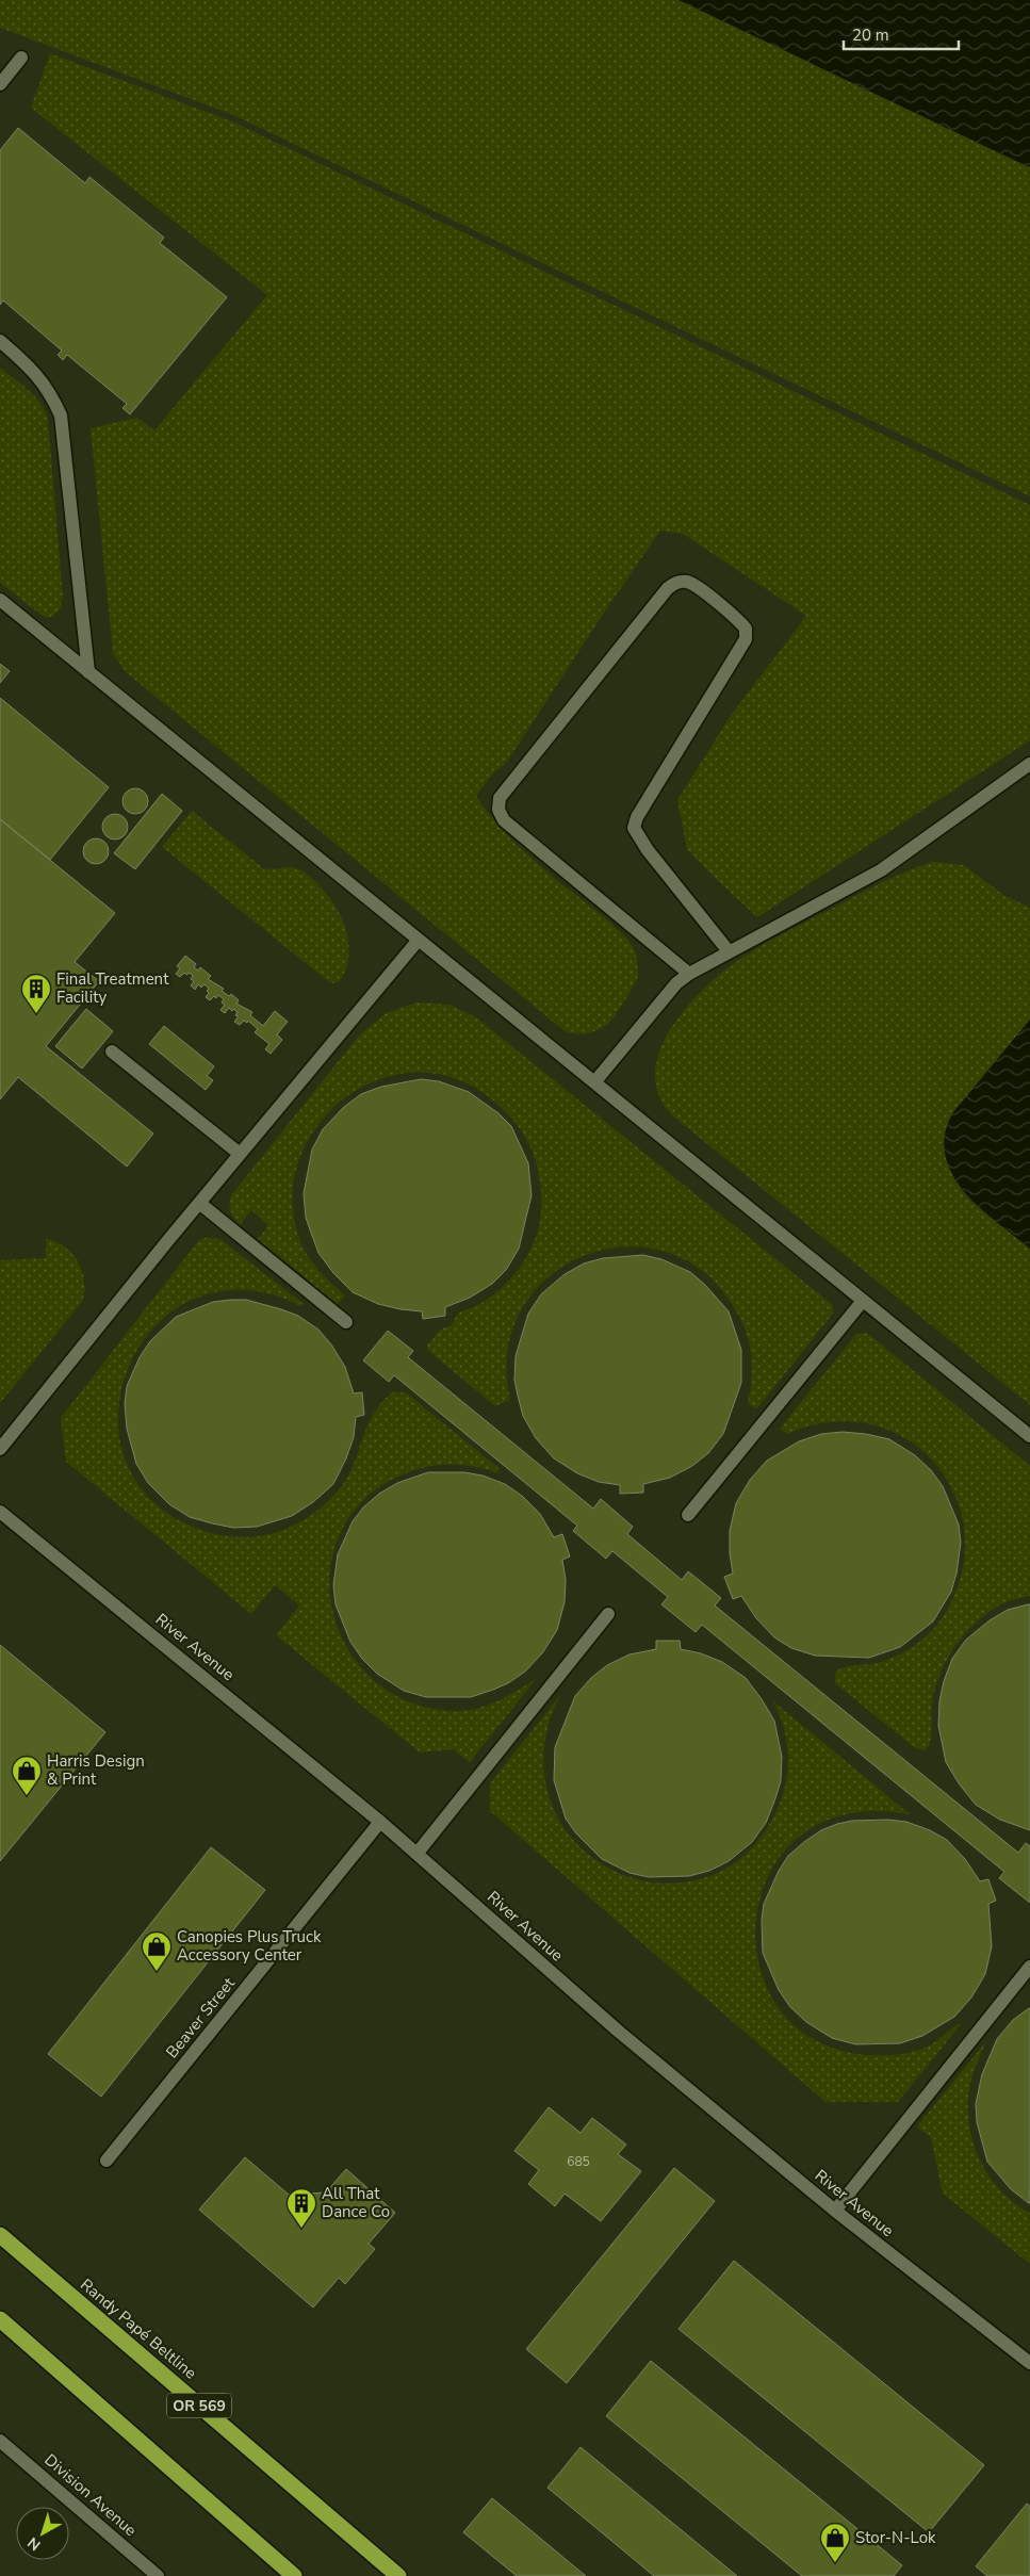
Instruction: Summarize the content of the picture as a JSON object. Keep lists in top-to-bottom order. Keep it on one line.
{"streets":{"highway":["Randy Papé Beltline","OR 569"],"street":["River Avenue","Beaver Street","Division Avenue"]},"crossings":[["River Avenue","Beaver Street"]],"places":{"building":["Final Treatment Facility","All That Dance Co"],"shop":["Harris Design & Print","Canopies Plus Truck Accessory Center","Stor-N-Lok"]},"house_numbers":["685"],"scale_bar":"20 m","north":"bottom left"}
